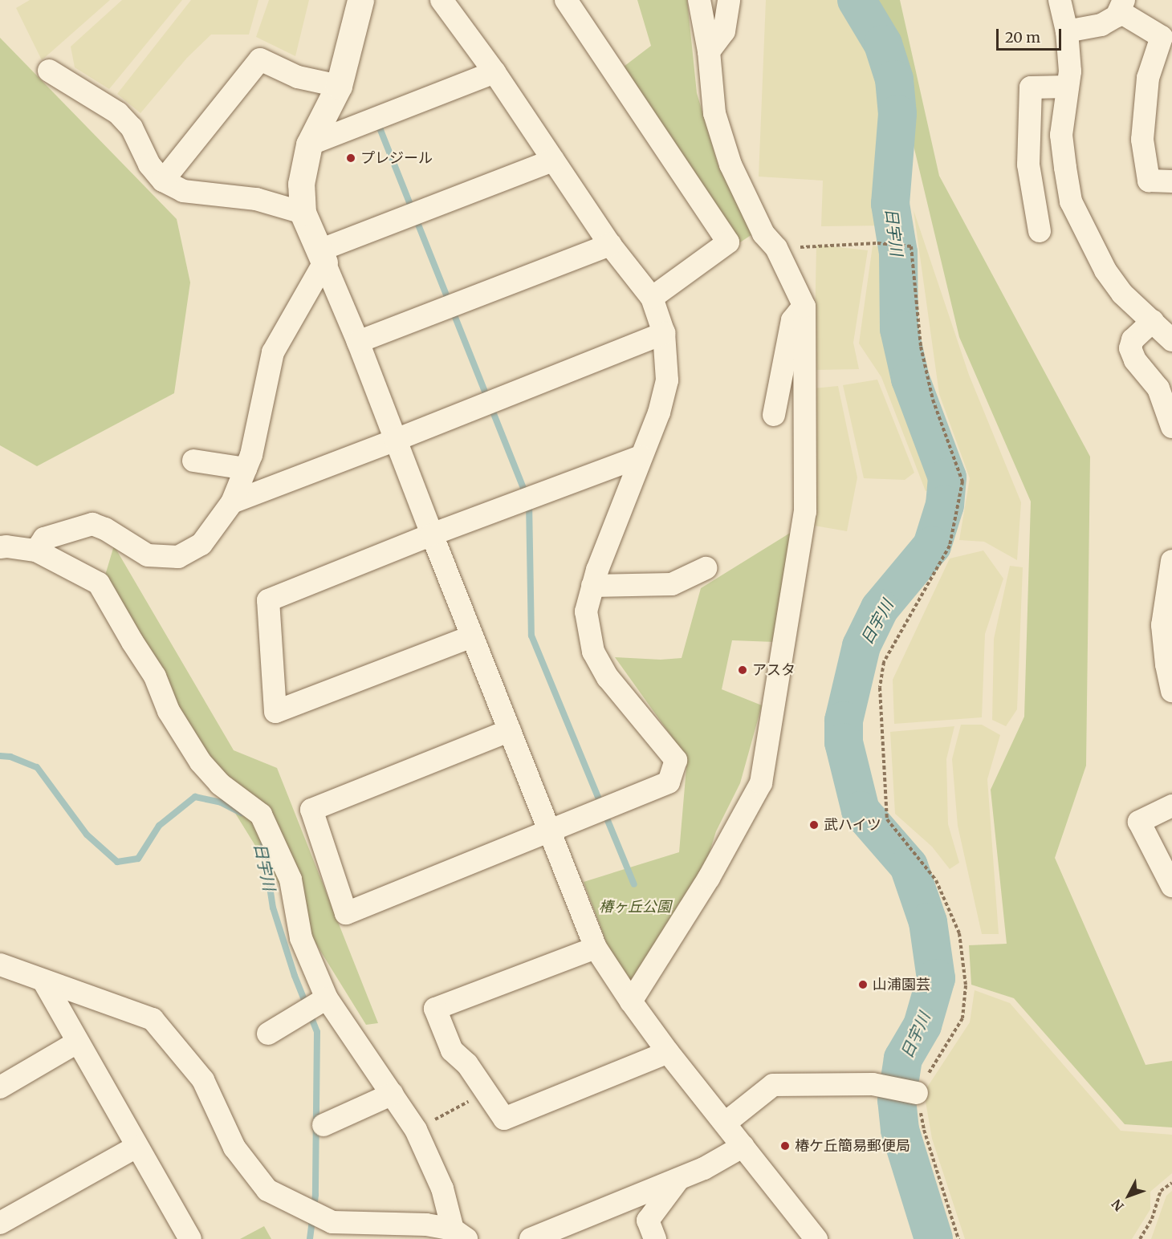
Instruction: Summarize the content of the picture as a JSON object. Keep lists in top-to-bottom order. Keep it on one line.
{"water":["日宇川"],"parks":["椿ヶ丘公園"],"places":["プレジール","アスタ","武ハイツ","山浦園芸","椿ケ丘簡易郵便局"],"scale_bar":"20 m","north":"bottom left"}
